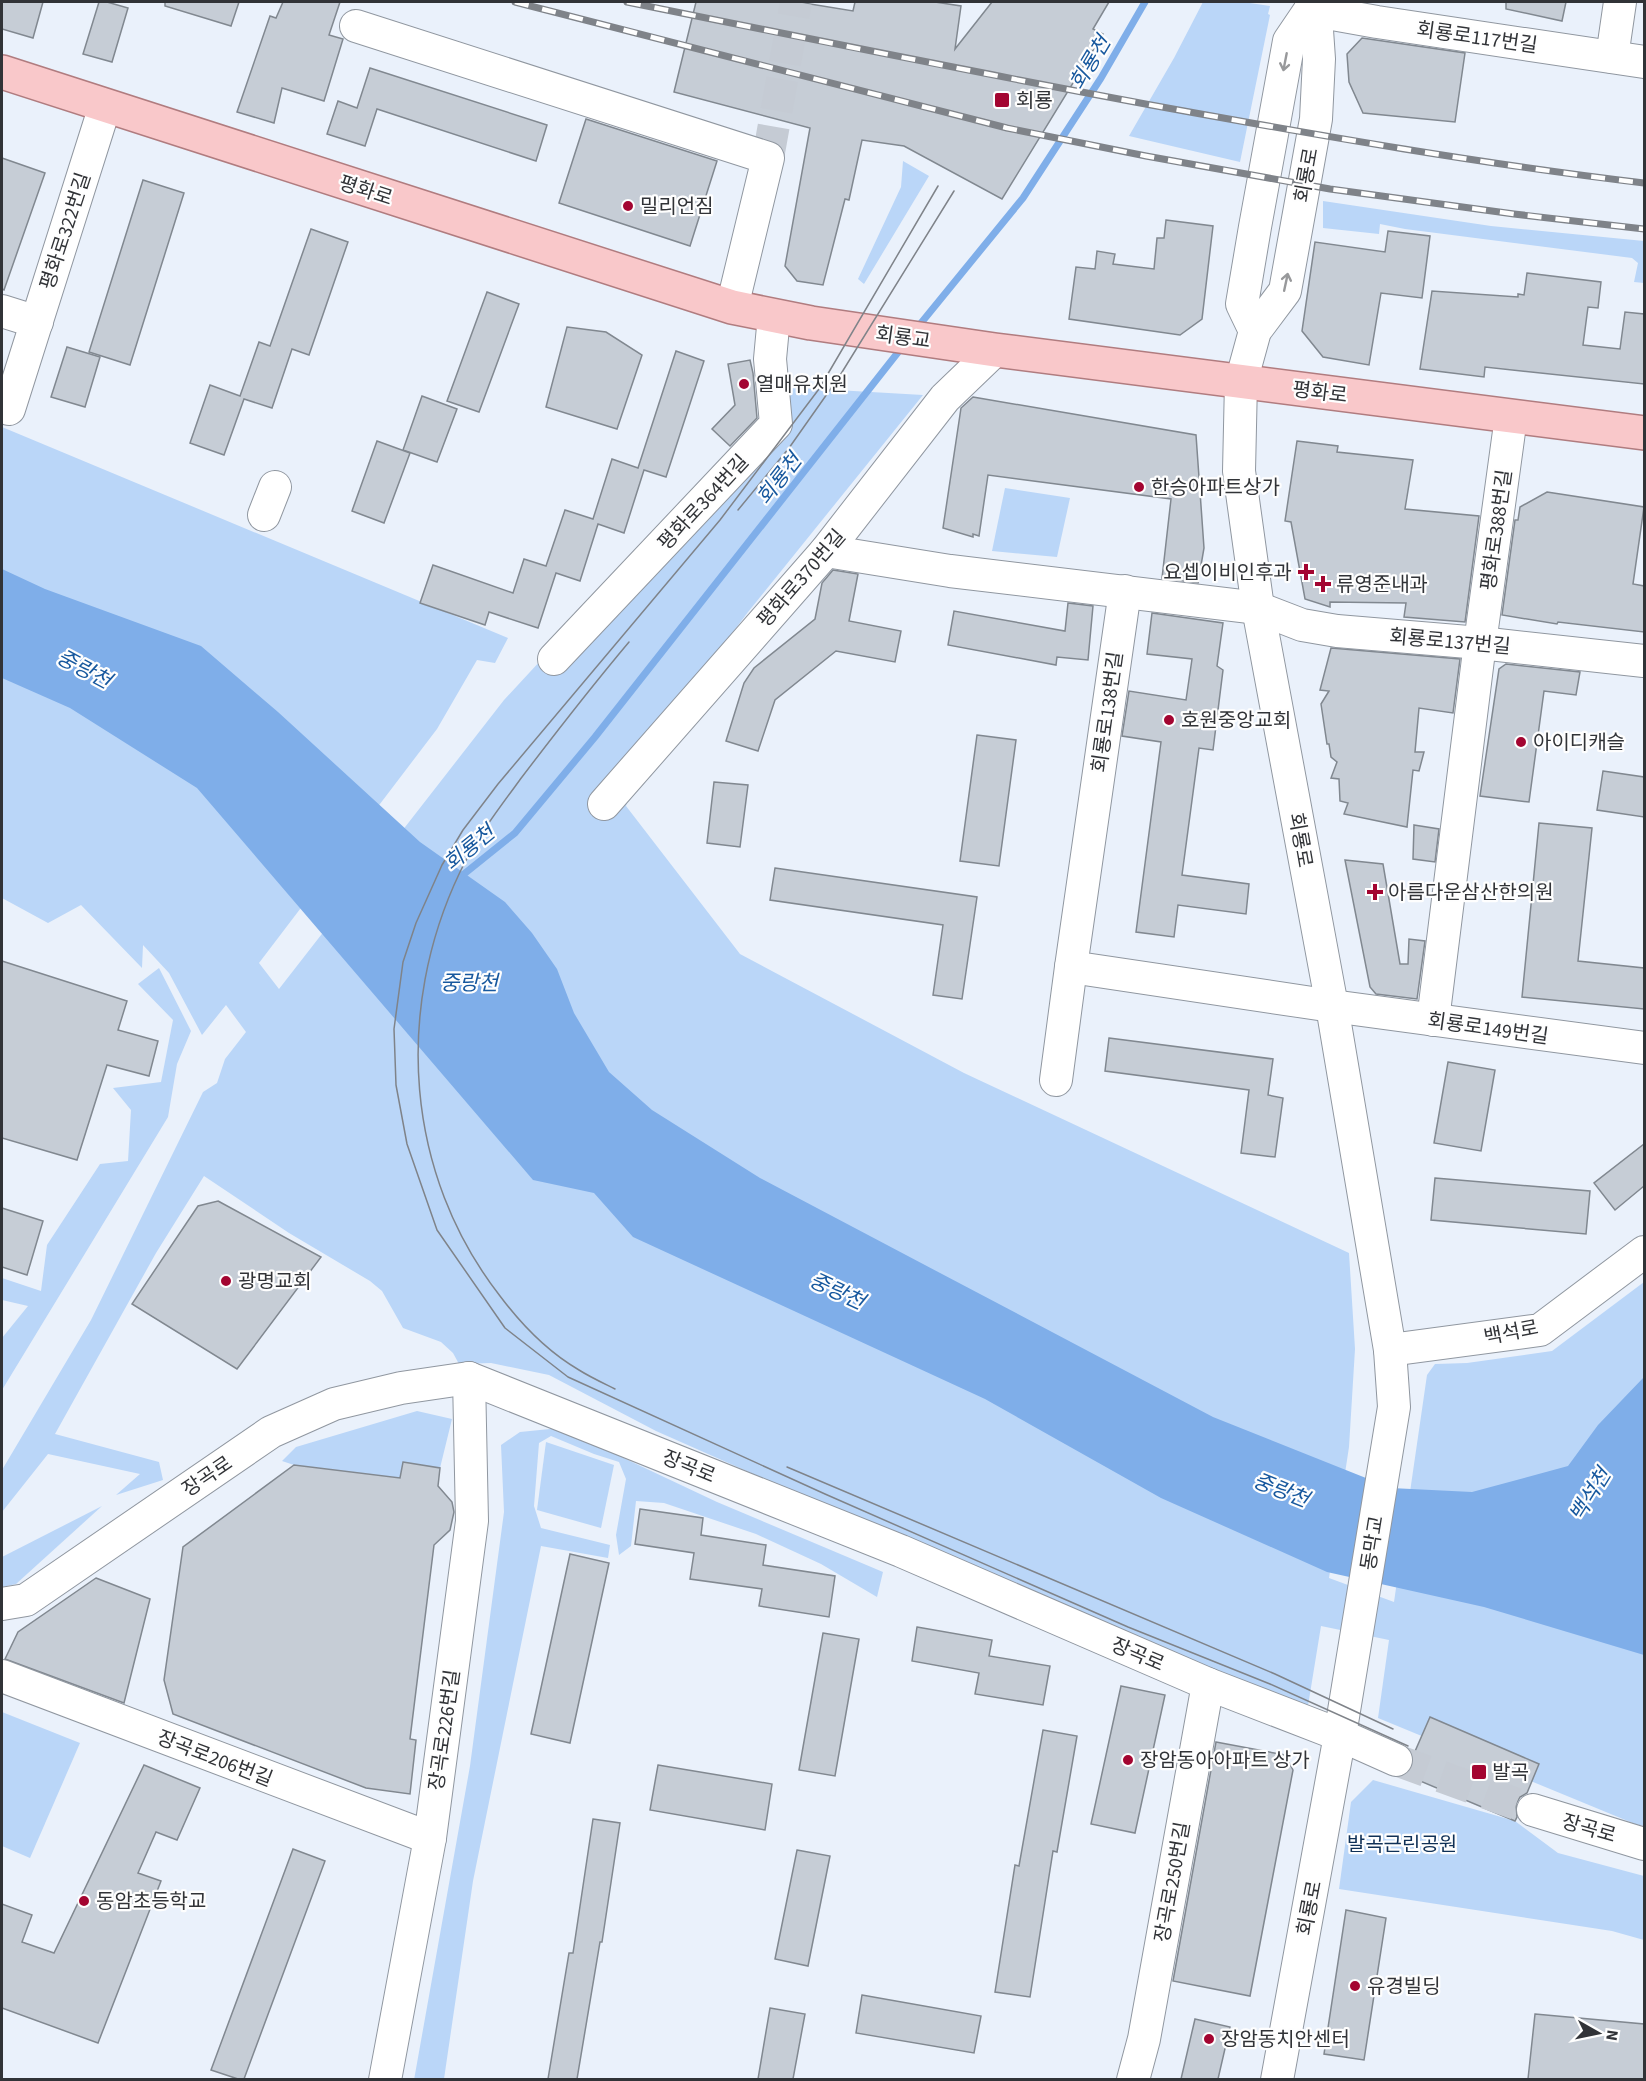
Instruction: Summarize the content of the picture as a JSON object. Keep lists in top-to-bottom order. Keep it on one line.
{"streets":{"main road":["평화로","회룡교"],"street":["회룡로117번길","회룡로","평화로322번길","평화로364번길","평화로388번길","평화로370번길","회룡로137번길","회룡로138번길","회룡로149번길","백석로","장곡로","동막교","장곡로226번길","장곡로206번길","장곡로250번길"]},"crossings":[["회룡로117번길","회룡로"],["회룡로","평화로"],["회룡로","회룡로137번길"],["회룡로","회룡로149번길"],["회룡로","백석로"],["회룡로","장곡로"],["회룡로","동막교"],["평화로","평화로322번길"],["평화로","회룡교"],["평화로","평화로364번길"],["평화로","평화로388번길"],["평화로","평화로370번길"],["회룡교","평화로370번길"],["평화로388번길","회룡로137번길"],["평화로388번길","회룡로149번길"],["백석로","동막교"],["장곡로","동막교"],["장곡로","장곡로226번길"],["장곡로","장곡로250번길"],["장곡로226번길","장곡로206번길"]],"water":["회룡천","중랑천","백석천"],"parks":["발곡근린공원"],"places":{"transit":["회룡","발곡"],"other":["밀리언짐","열매유치원","한승아파트상가","호원중앙교회","아이디캐슬","광명교회","장암동아아파트 상가","동암초등학교","유경빌딩","장암동치안센터"],"health":["요셉이비인후과","류영준내과","아름다운삼산한의원"]},"north":"right"}
